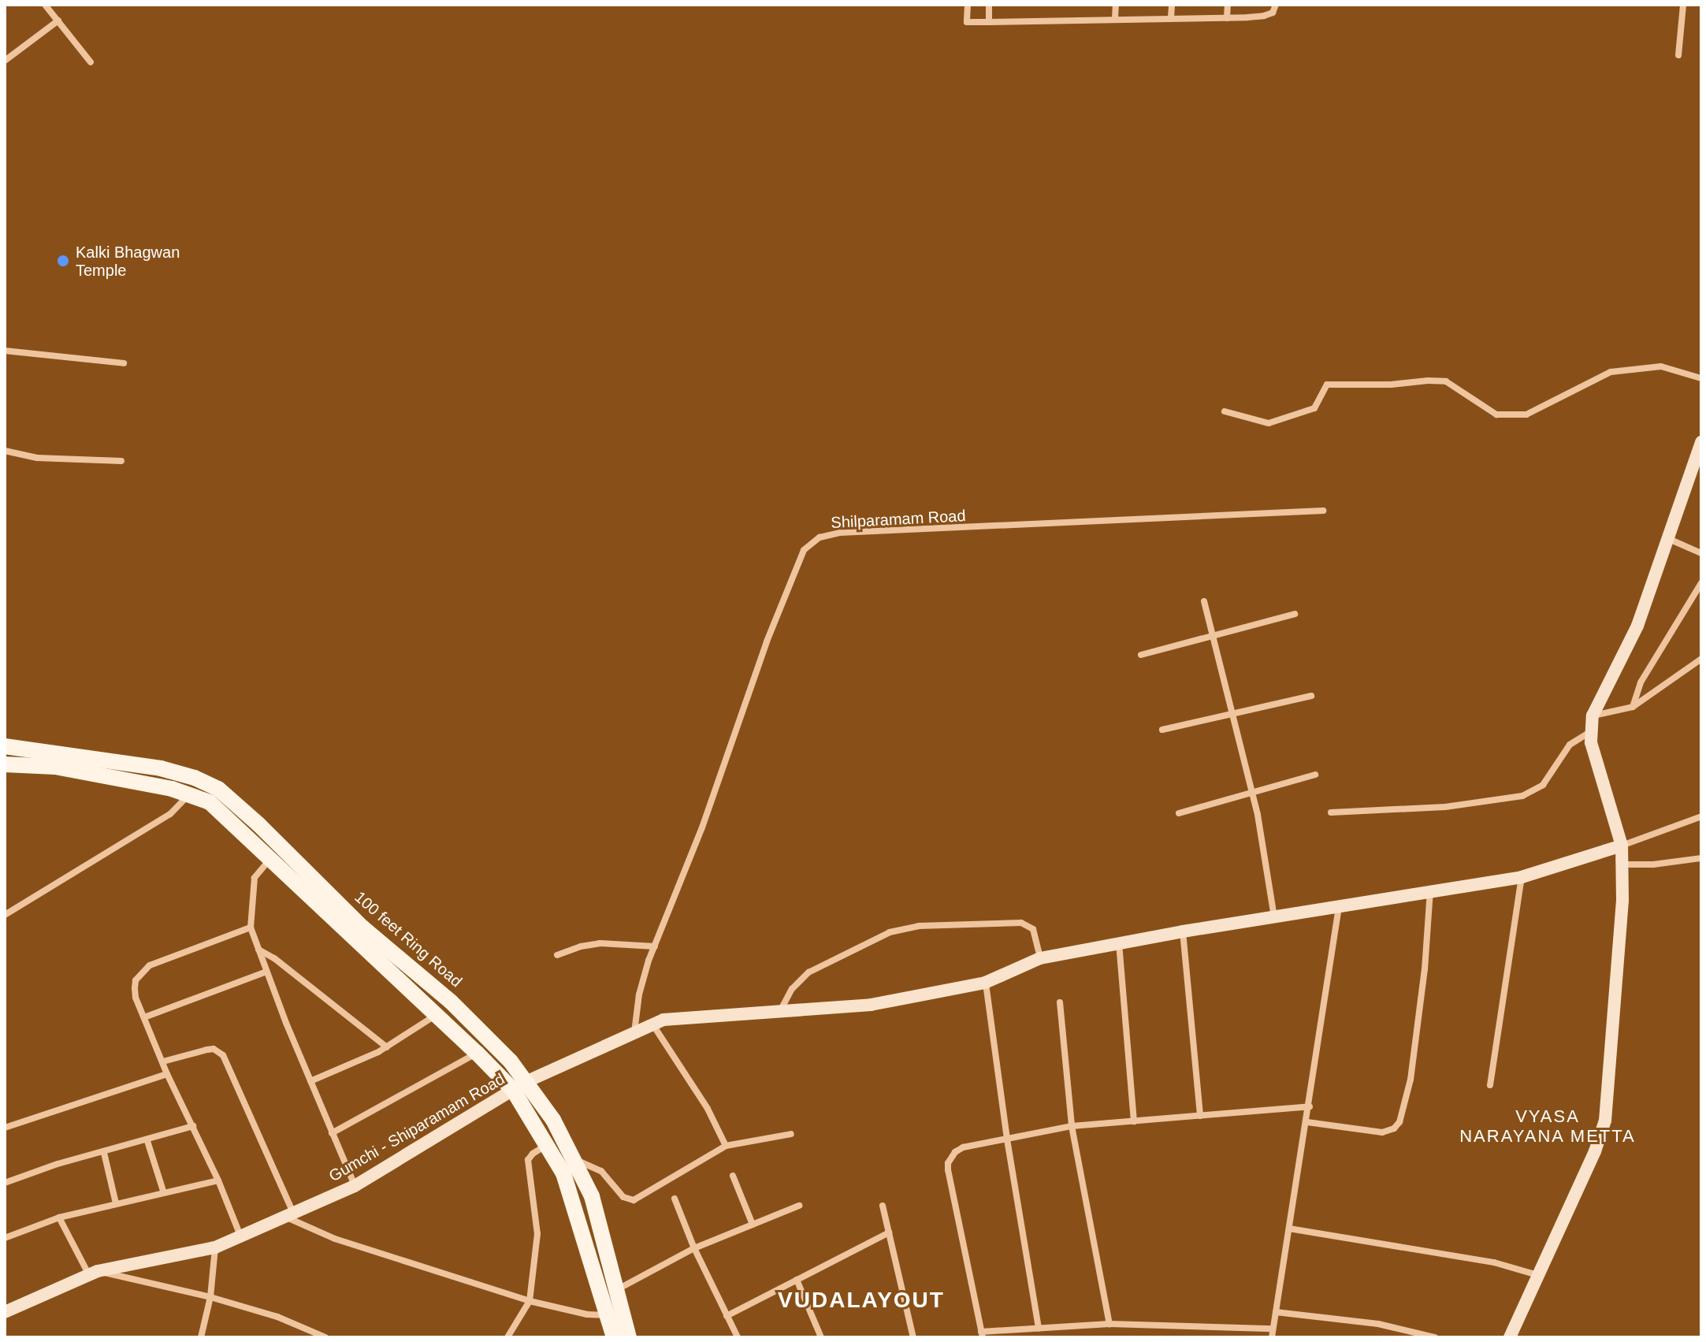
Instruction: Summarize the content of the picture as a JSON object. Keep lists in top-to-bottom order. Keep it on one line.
{"streets":{"main road":["100 feet Ring Road"],"street":["Shilparamam Road","Gumchi - Shiparamam Road"]},"crossings":[["Shilparamam Road","Gumchi - Shiparamam Road"],["100 feet Ring Road","Gumchi - Shiparamam Road"]],"districts":["VYASA NARAYANA METTA","VUDALAYOUT"],"places":["Kalki Bhagwan Temple"]}
